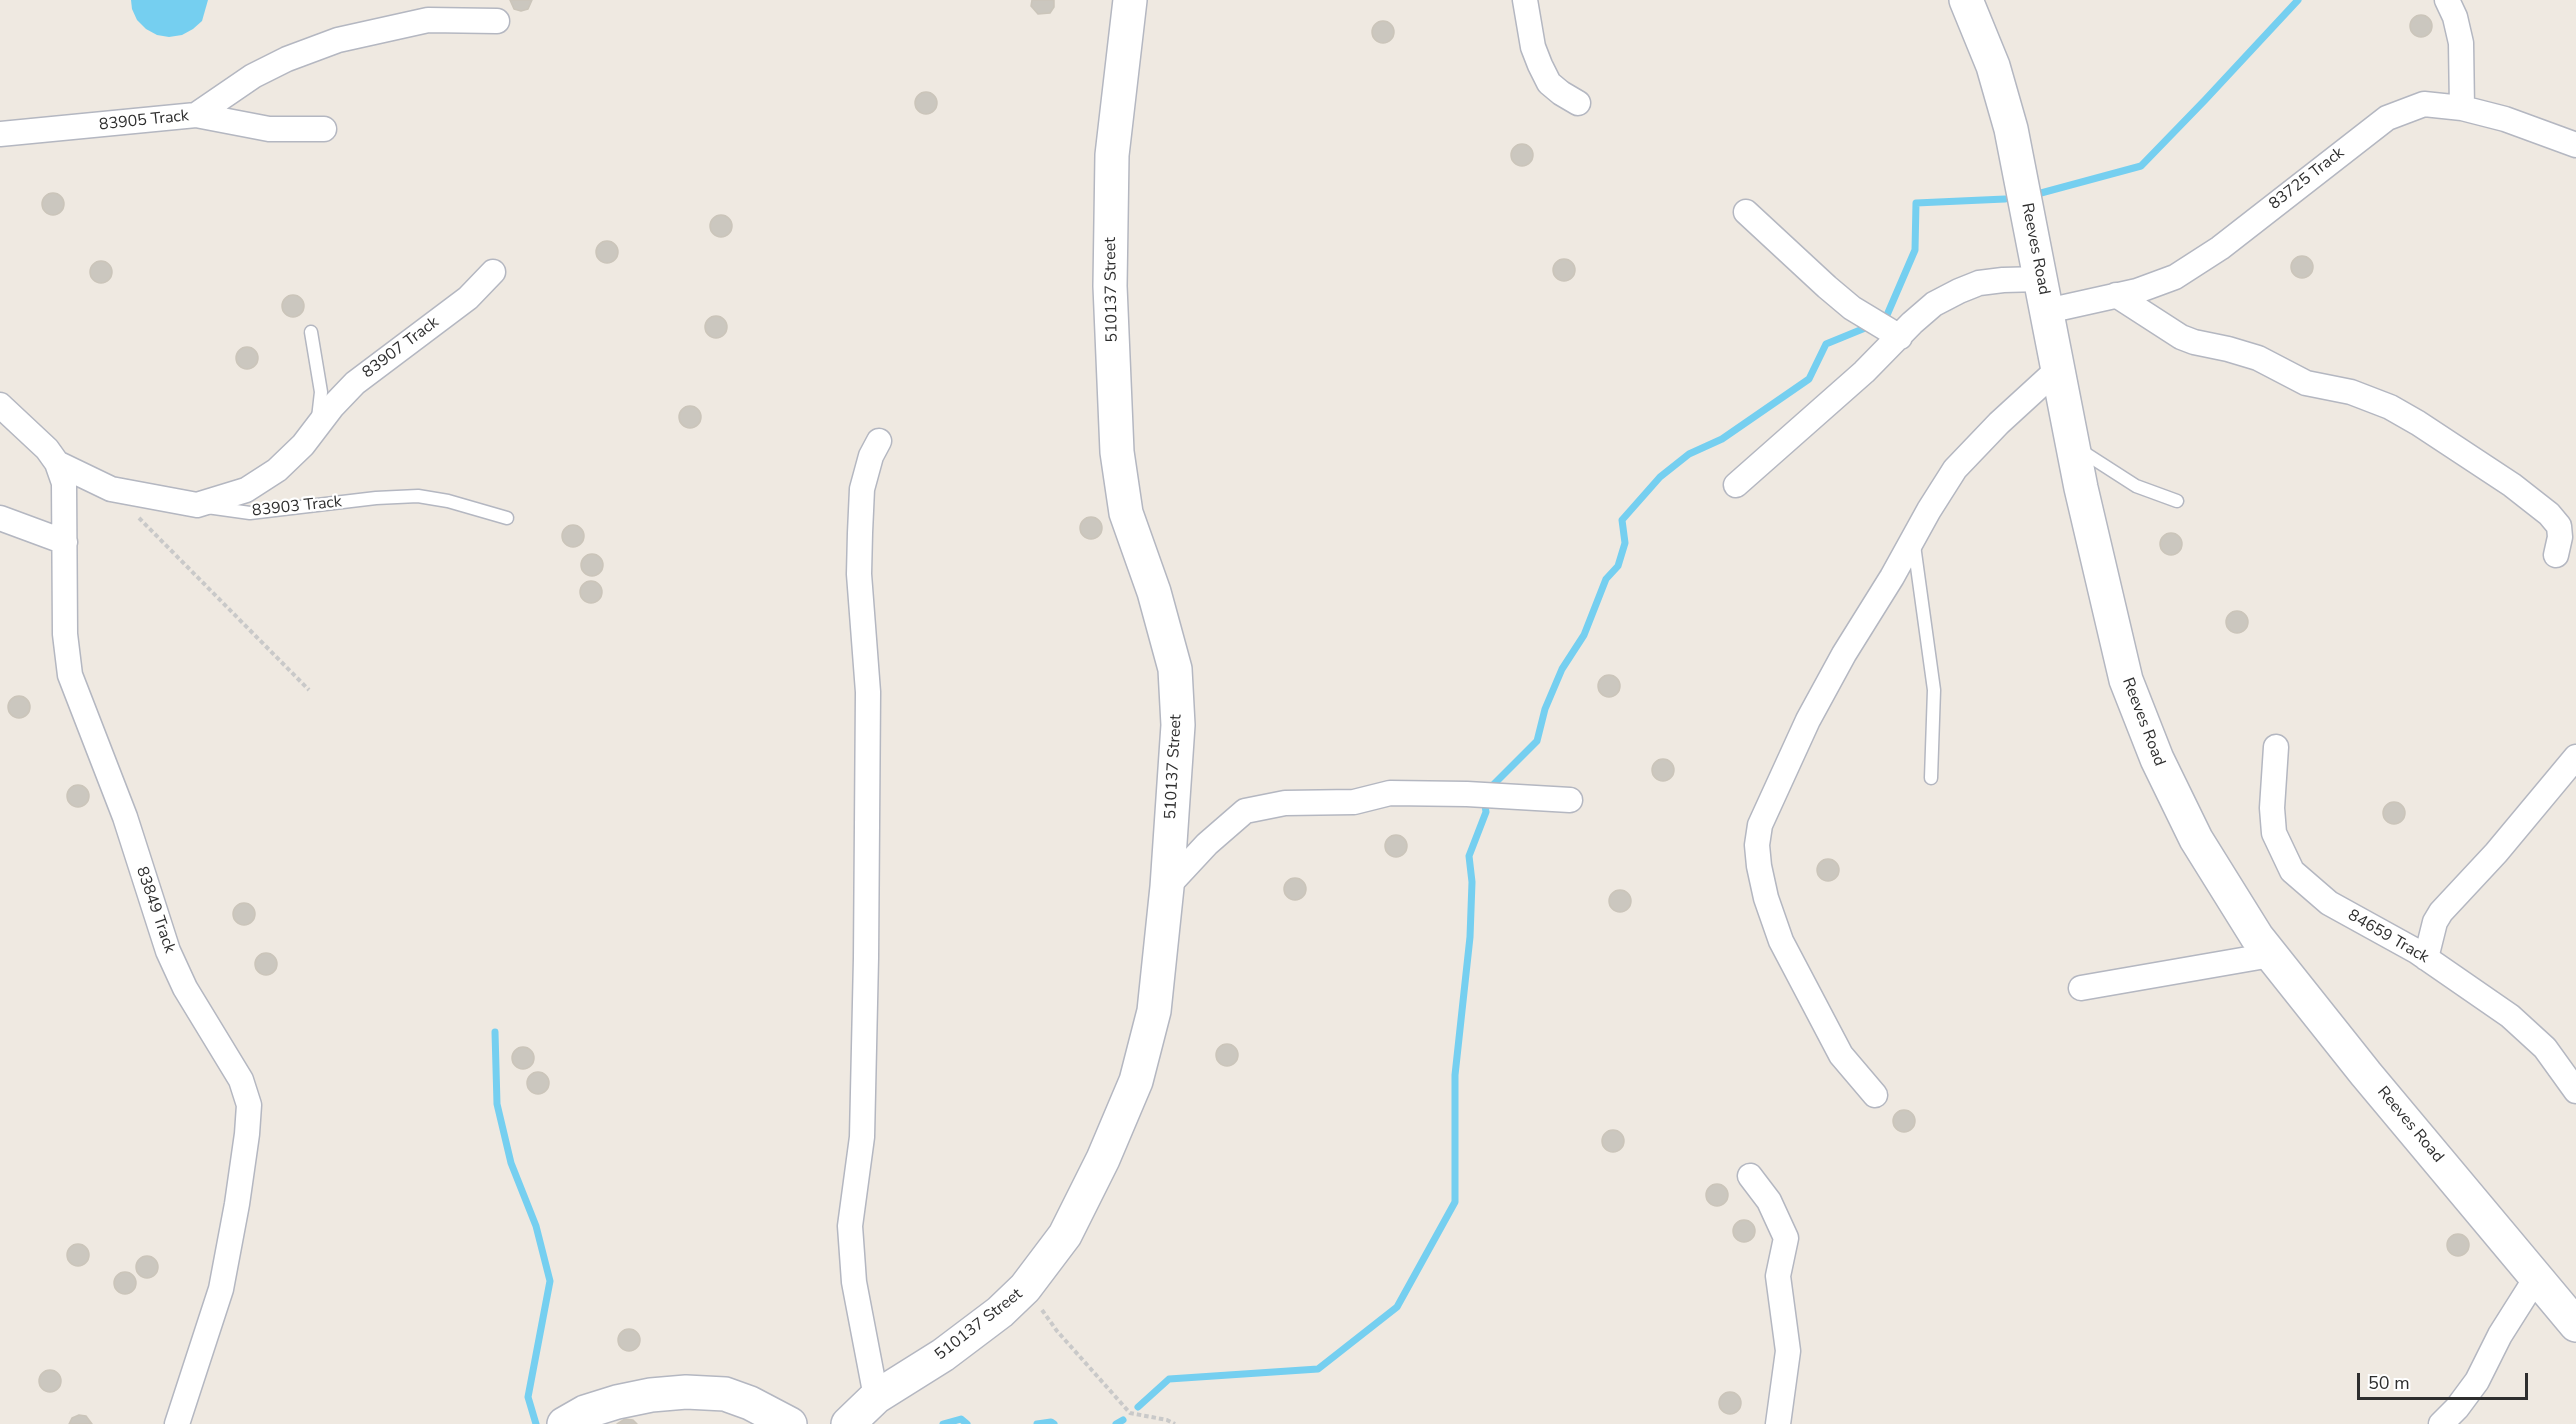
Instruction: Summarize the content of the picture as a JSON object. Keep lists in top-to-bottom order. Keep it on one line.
{"streets":{"street":["83905 Track","83725 Track","Reeves Road","510137 Street","83907 Track","83903 Track","83849 Track","84659 Track"]},"crossings":[["83725 Track","Reeves Road"],["83907 Track","83903 Track"],["83903 Track","83849 Track"]],"scale_bar":"50 m"}
